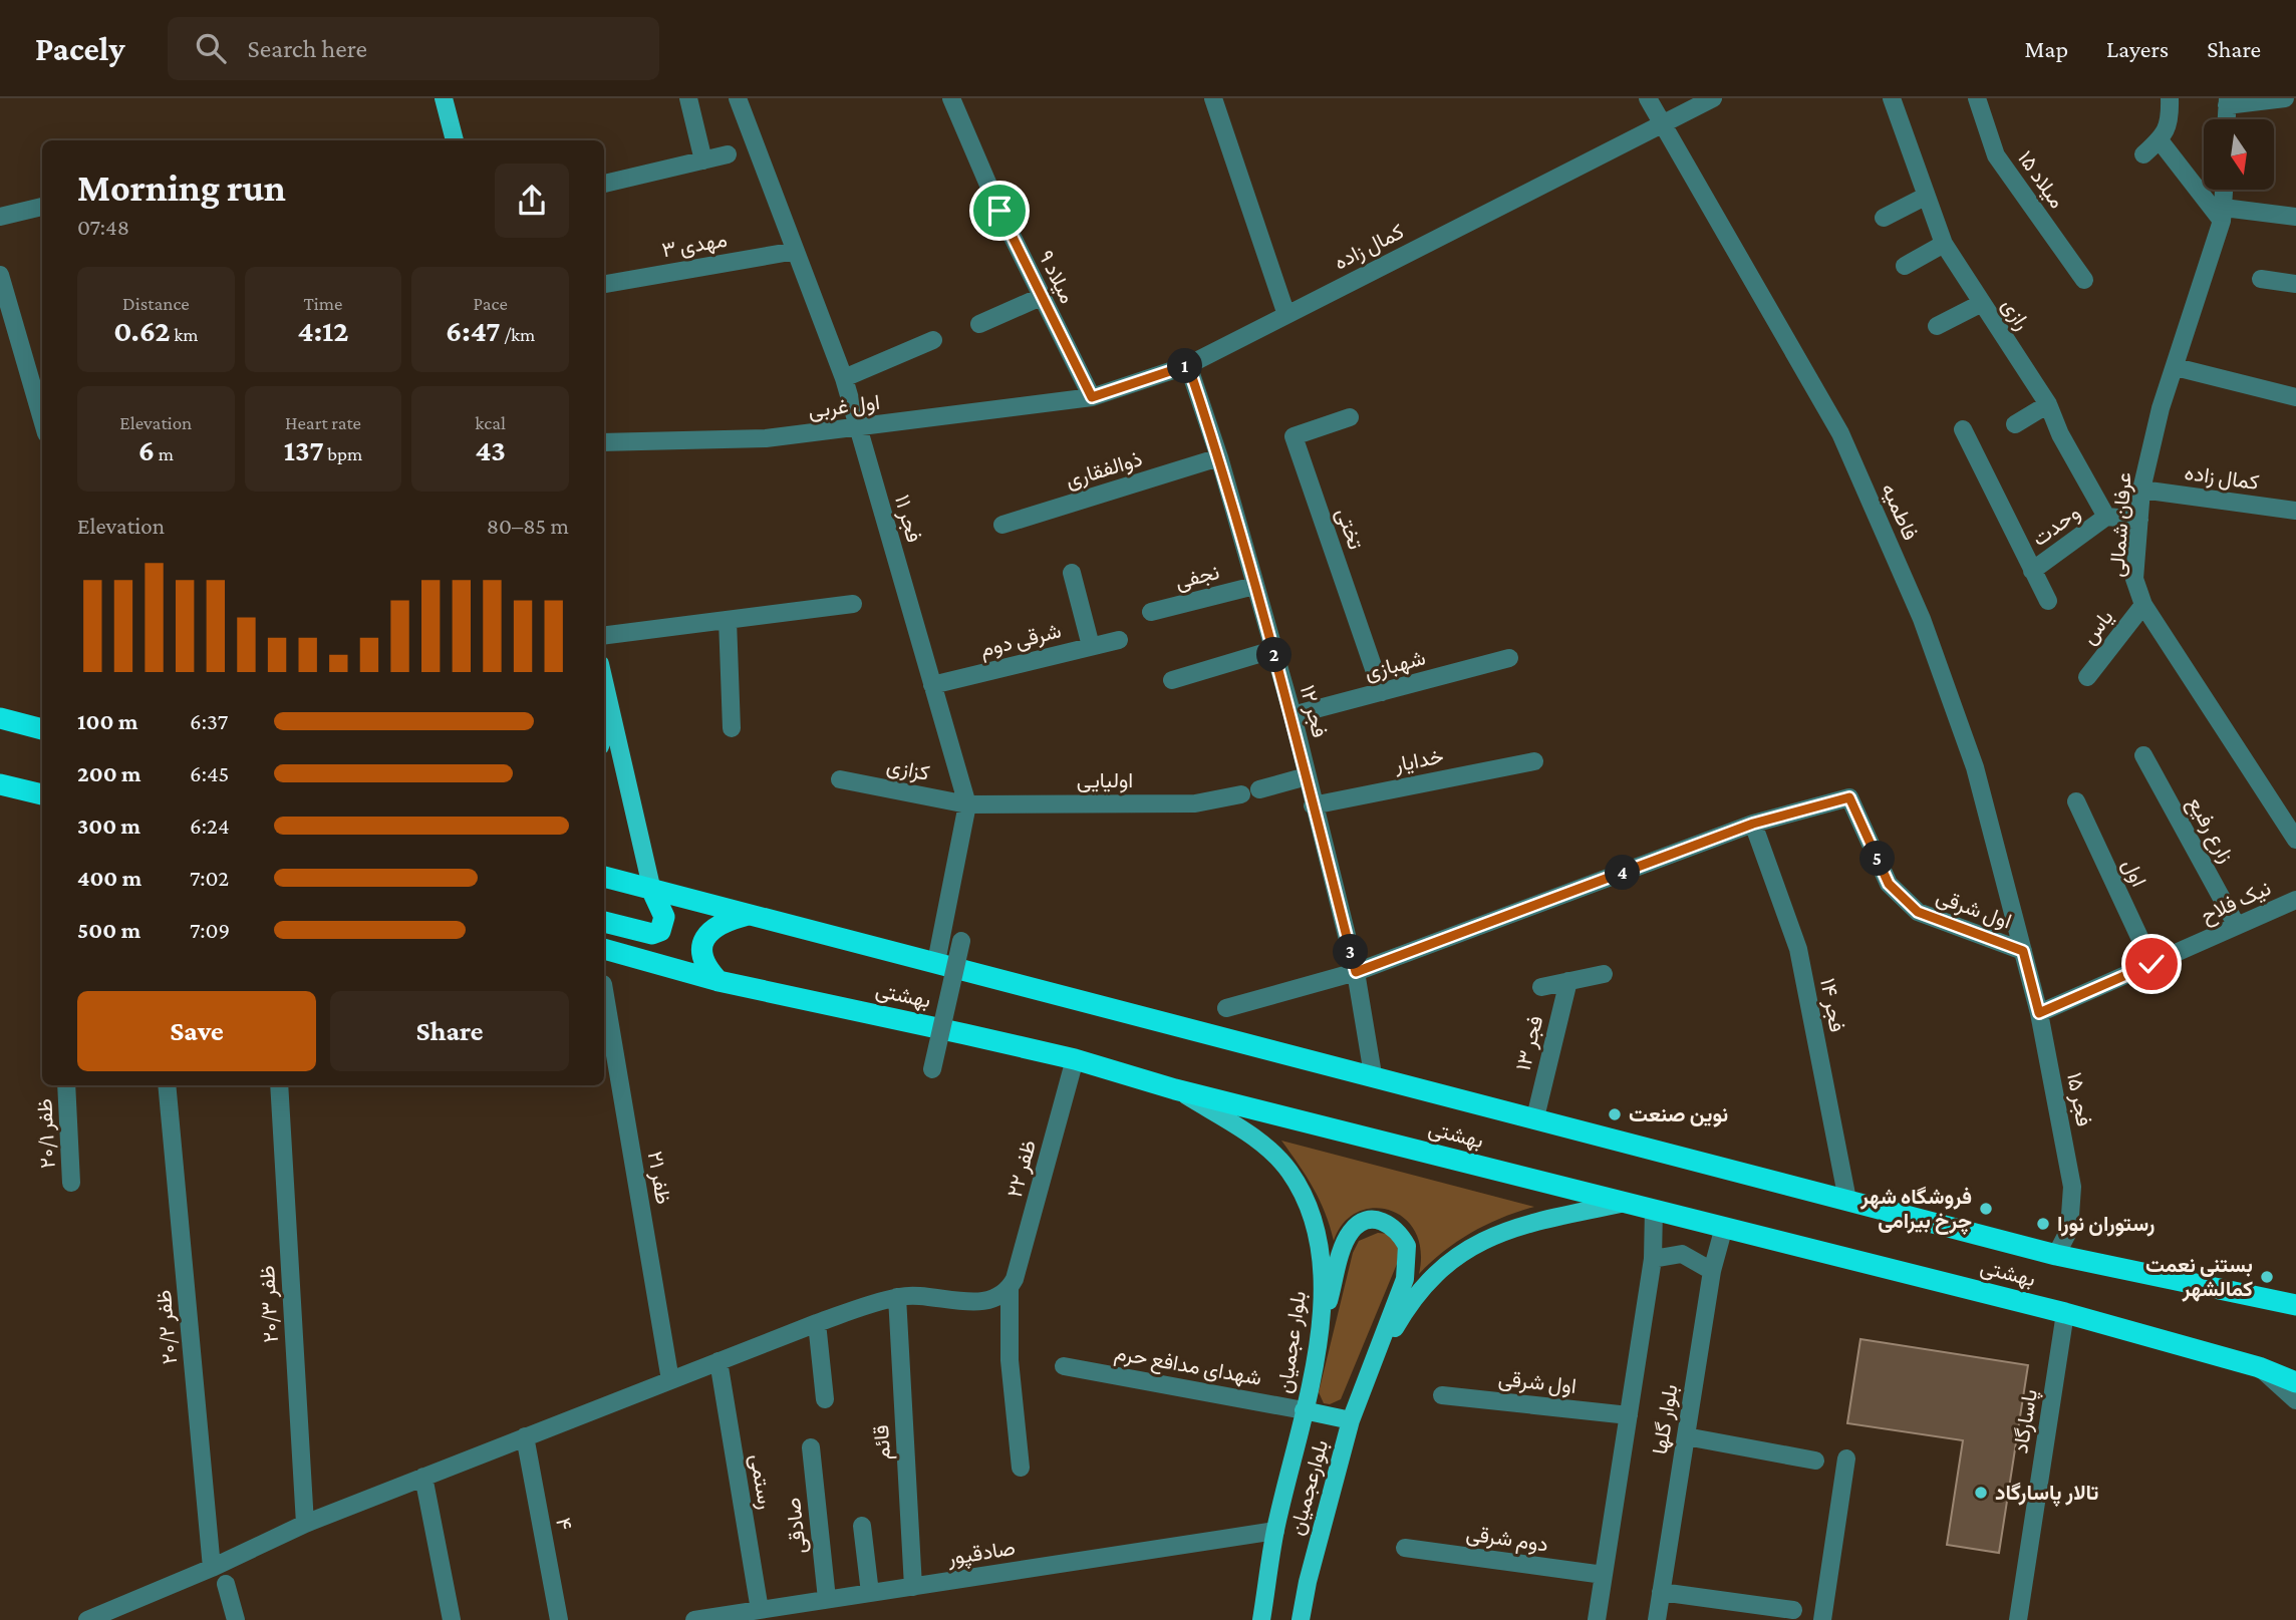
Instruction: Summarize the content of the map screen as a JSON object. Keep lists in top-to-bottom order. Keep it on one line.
{"streets":{"highway":["بهشتی"],"main road":["بلوار عجمیان","بلوارعجمیان"],"street":["میلاد ۱۵","مهدی ۳","کمال زاده","میلاد ۹","رازی","اول غربی","ذوالفقاری","فاطمیه","فجر ۱۱","عرفان شمالی","وحدت","تختی","نجفی","یاس","شرقی دوم","شهبازی","فجر ۱۲","خدایار","کزازی","اولیایی","زارع رفیع","اول","نیک فلاح","اول شرقی","فجر ۱۴","فجر ۱۳","فجر ۱۵","ظفر ۲۰/۱","ظفر ۲۲","ظفر ۲۱","ظفر ۲۰/۳","ظفر ۲۰/۲","شهدای مدافع حرم","بلوار گلها","پاسارگاد","قائم","رستمی","۴","صادقی","دوم شرقی","صادقپور"]},"crossings":[["مهدی ۳","فجر ۱۱"],["کمال زاده","میلاد ۹"],["کمال زاده","اول غربی"],["کمال زاده","فاطمیه"],["کمال زاده","عرفان شمالی"],["کمال زاده","فجر ۱۲"],["میلاد ۹","اول غربی"],["رازی","وحدت"],["اول غربی","فجر ۱۱"],["ذوالفقاری","فجر ۱۲"],["فاطمیه","اول شرقی"],["فاطمیه","فجر ۱۵"],["فجر ۱۱","شرقی دوم"],["فجر ۱۱","کزازی"],["فجر ۱۱","اولیایی"],["فجر ۱۱","بهشتی"],["عرفان شمالی","یاس"],["تختی","شهبازی"],["نجفی","فجر ۱۲"],["شهبازی","فجر ۱۲"],["فجر ۱۲","خدایار"],["فجر ۱۲","بهشتی"],["کزازی","اولیایی"],["زارع رفیع","نیک فلاح"],["اول","نیک فلاح"],["نیک فلاح","فجر ۱۵"],["اول شرقی","فجر ۱۴"],["اول شرقی","فجر ۱۵"],["اول شرقی","بلوار گلها"],["بهشتی","فجر ۱۴"],["بهشتی","فجر ۱۳"],["بهشتی","فجر ۱۵"],["بهشتی","ظفر ۲۲"],["بهشتی","بلوار عجمیان"],["بهشتی","بلوار گلها"],["بهشتی","پاسارگاد"],["بلوار عجمیان","شهدای مدافع حرم"],["بلوار عجمیان","صادقپور"],["بلوار گلها","دوم شرقی"],["قائم","صادقپور"],["رستمی","صادقپور"],["صادقی","صادقپور"]],"places":["نوین صنعت","فروشگاه شهر چرخ بیرامی","رستوران نورا","بستنی نعمت کمالشهر","تالار پاسارگاد"],"north":"bottom","page":{"header":"Pacely","search":"Search here","nav":["Map","Layers","Share"],"heading":["Morning run","07:48"],"stats":[["Distance","0.62 km"],["Time","4:12"],["Pace","6:47 /km"],["Elevation","6 m"],["Heart rate","137 bpm"],["kcal","43"]],"pins":["1","2","5","4","3"],"chart":["Elevation","80–85 m"],"list":[{"name":"100 m","note":"6:37"},{"name":"200 m","note":"6:45"},{"name":"300 m","note":"6:24"},{"name":"400 m","note":"7:02"},{"name":"500 m","note":"7:09"}],"buttons":["Save","Share"]}}
